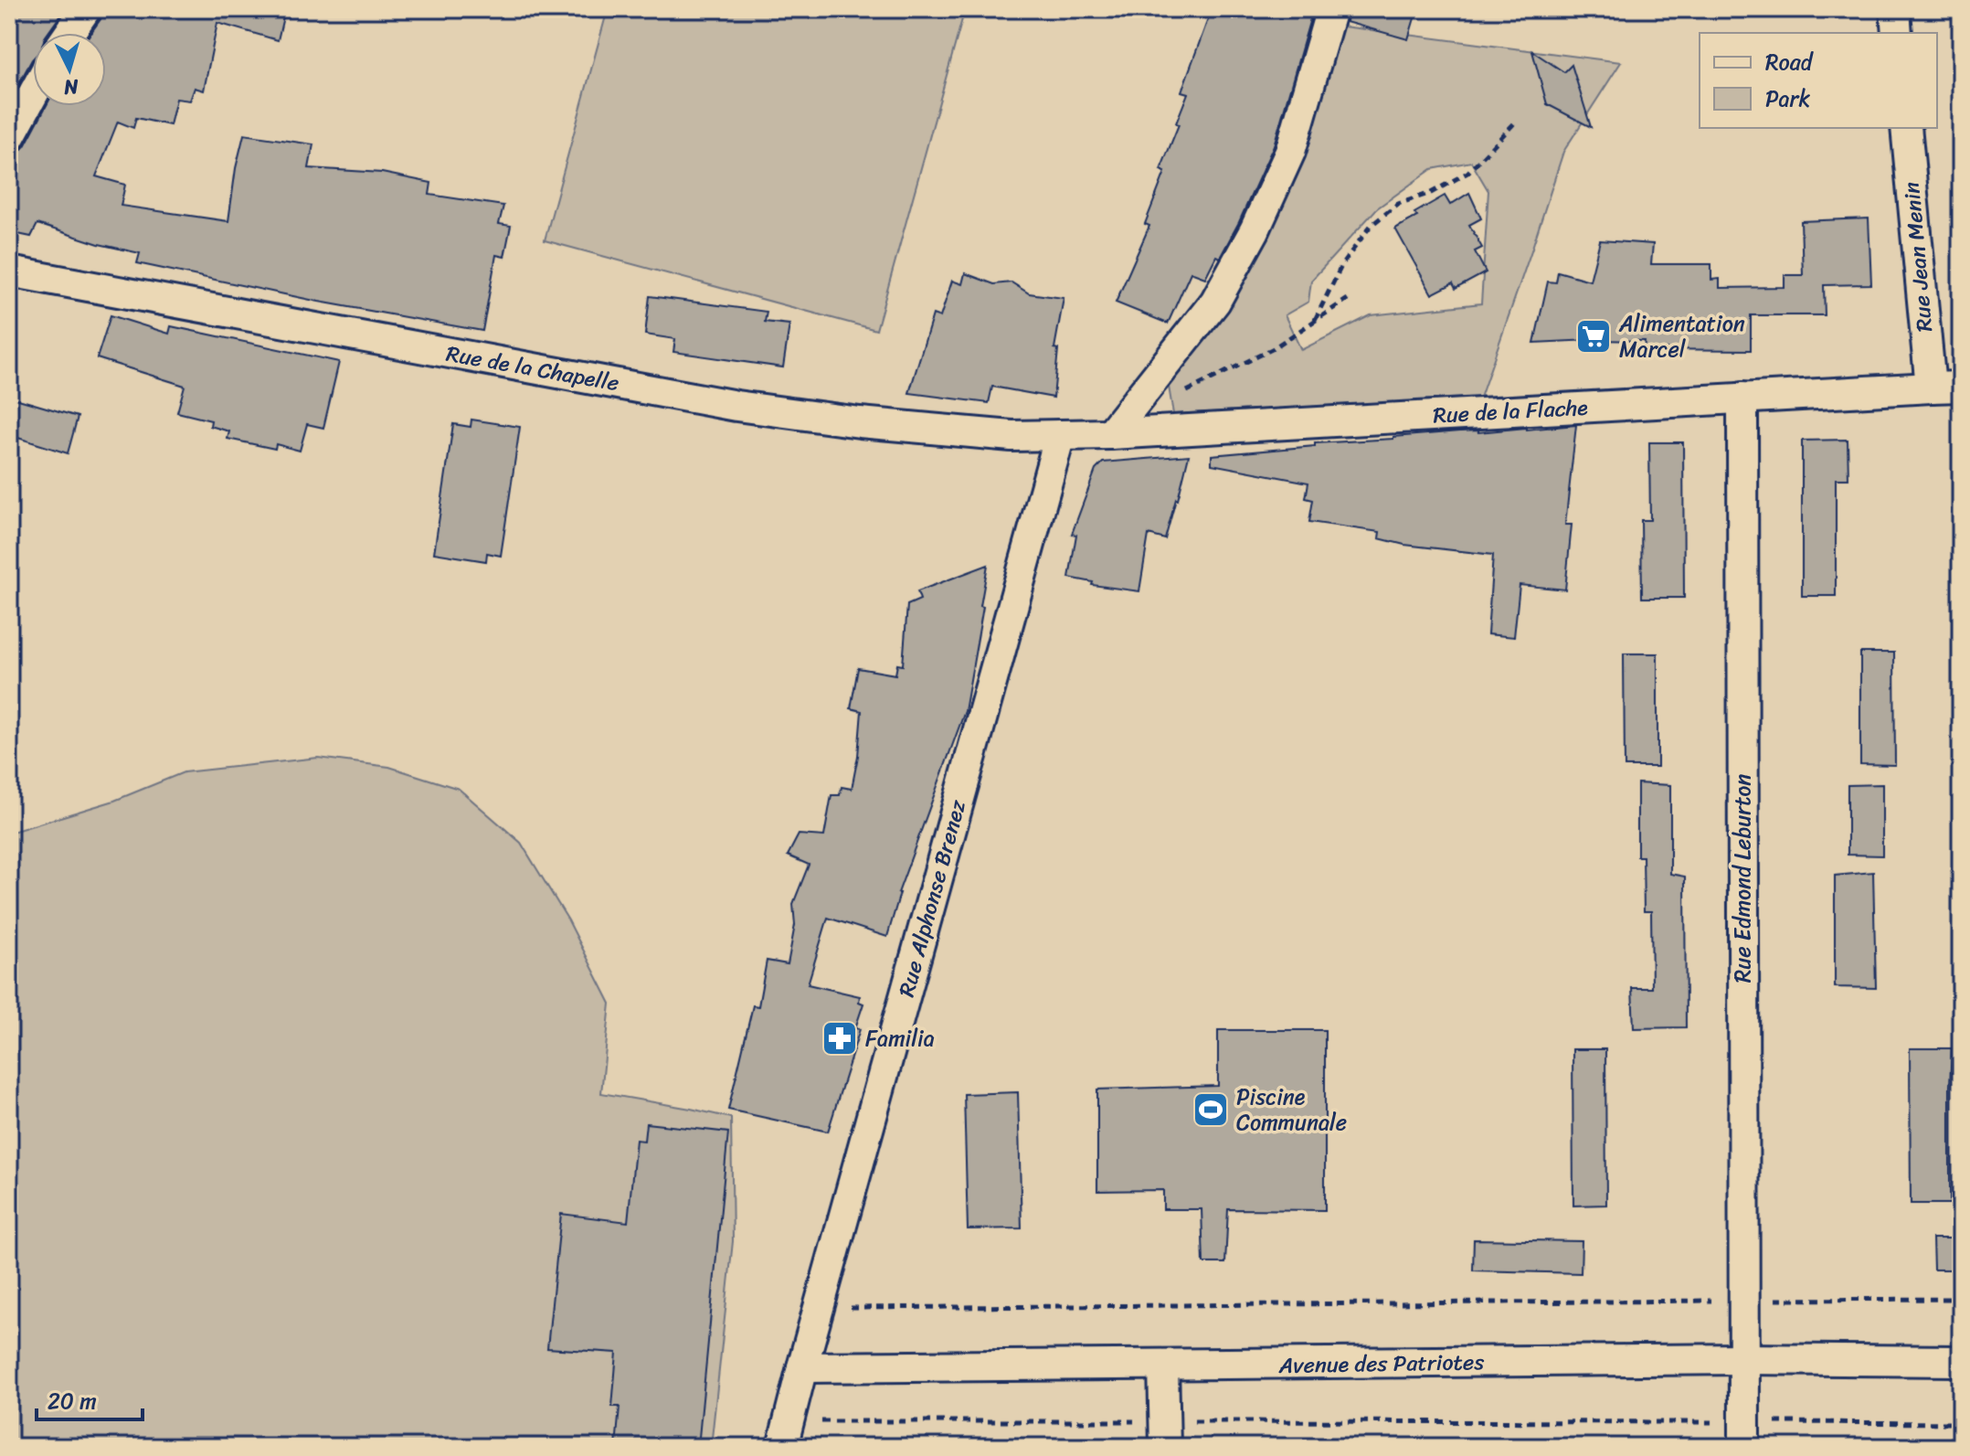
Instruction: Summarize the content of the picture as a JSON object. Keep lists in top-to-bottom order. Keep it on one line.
{"streets":{"street":["Rue Jean Menin","Rue de la Chapelle","Rue de la Flache","Rue Edmond Leburton","Rue Alphonse Brenez","Avenue des Patriotes"]},"crossings":[["Rue Jean Menin","Rue de la Flache"],["Rue de la Chapelle","Rue de la Flache"],["Rue de la Chapelle","Rue Alphonse Brenez"],["Rue de la Flache","Rue Edmond Leburton"],["Rue de la Flache","Rue Alphonse Brenez"],["Rue Edmond Leburton","Avenue des Patriotes"],["Rue Alphonse Brenez","Avenue des Patriotes"]],"places":{"supermarket":["Alimentation Marcel"],"pharmacy":["Familia"],"sports":["Piscine Communale"]},"legend":["Road","Park"],"scale_bar":"20 m","north":"bottom"}
